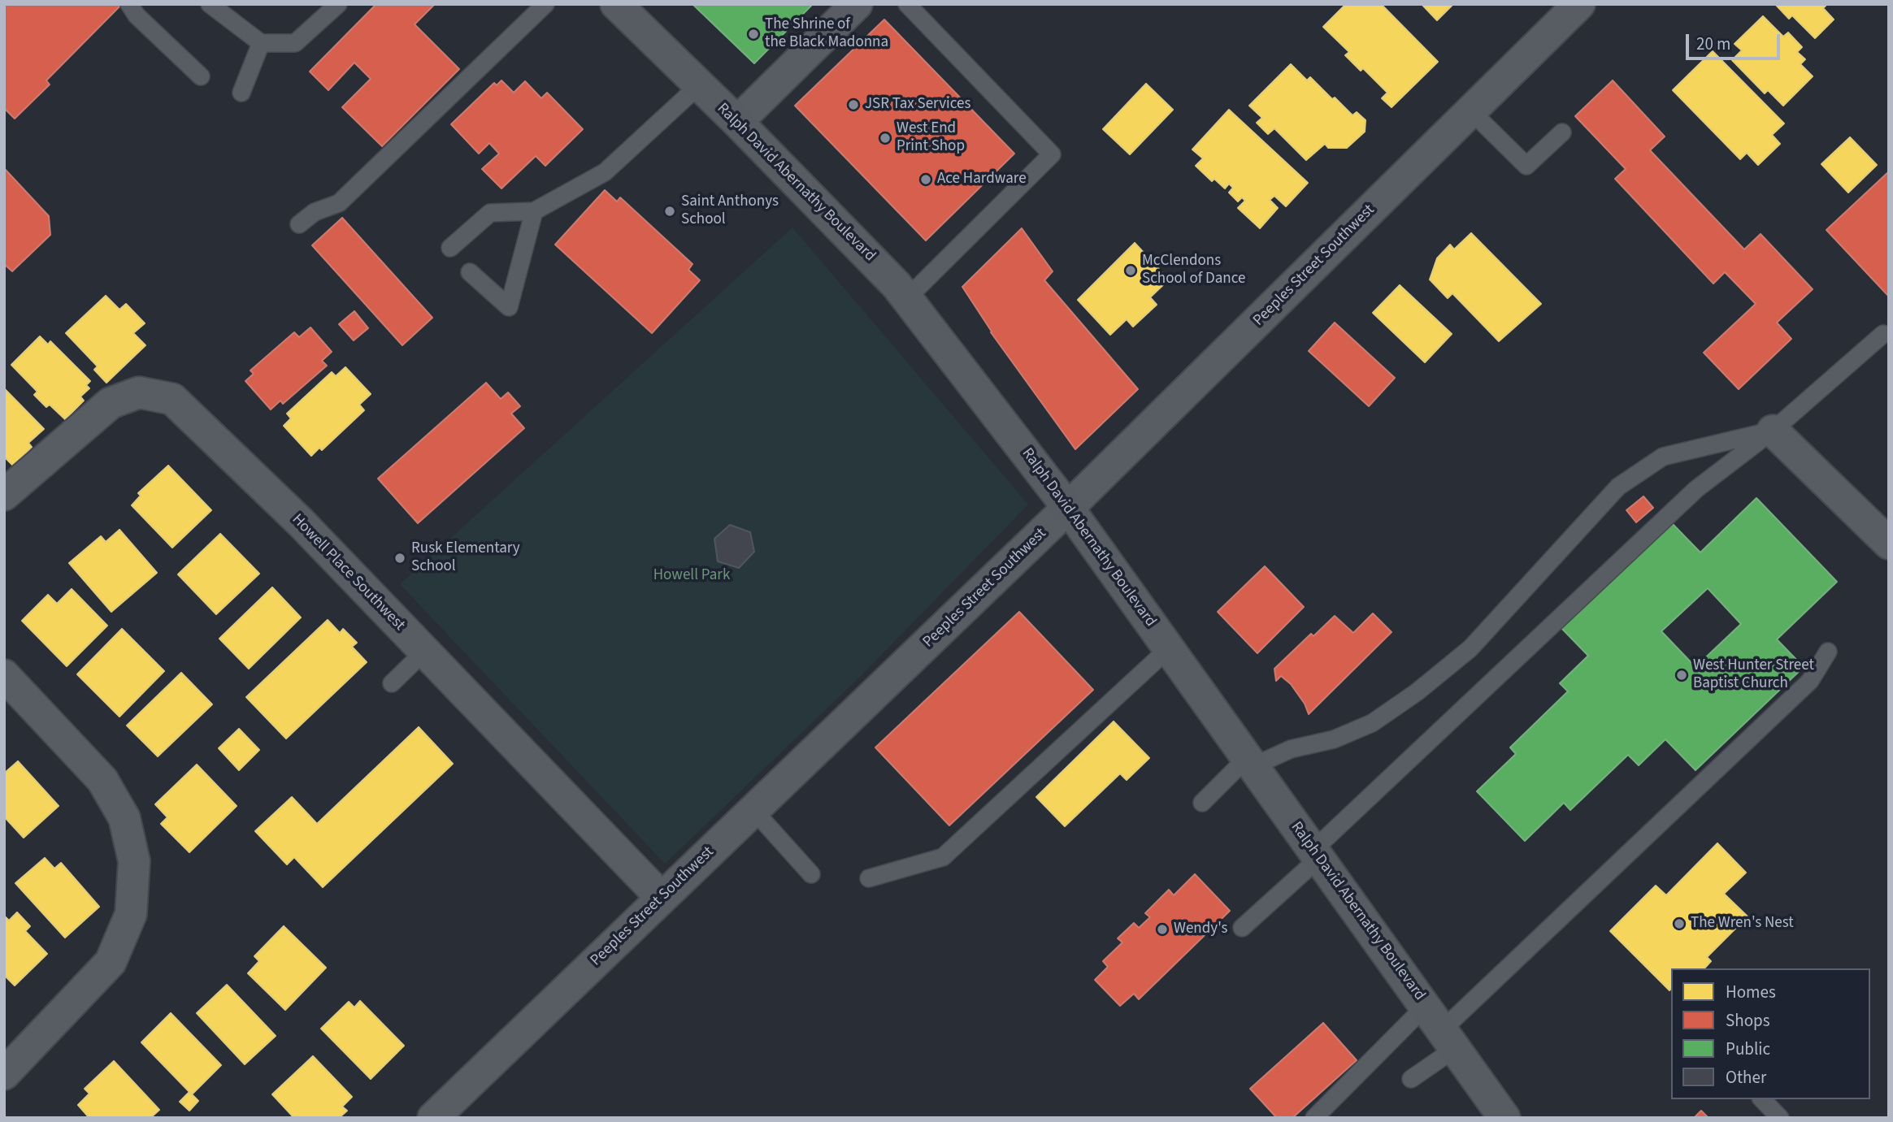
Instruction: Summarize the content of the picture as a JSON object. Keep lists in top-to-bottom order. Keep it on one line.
{"streets":{"main road":["Ralph David Abernathy Boulevard"],"street":["Peeples Street Southwest","Howell Place Southwest"]},"crossings":[["Ralph David Abernathy Boulevard","Peeples Street Southwest"],["Peeples Street Southwest","Howell Place Southwest"]],"parks":["Howell Park"],"places":["The Shrine of the Black Madonna","JSR Tax Services","West End Print Shop","Ace Hardware","Saint Anthonys School","McClendons School of Dance","Rusk Elementary School","West Hunter Street Baptist Church","The Wren's Nest","Wendy's"],"legend":["Homes","Shops","Public","Other"],"scale_bar":"20 m"}
